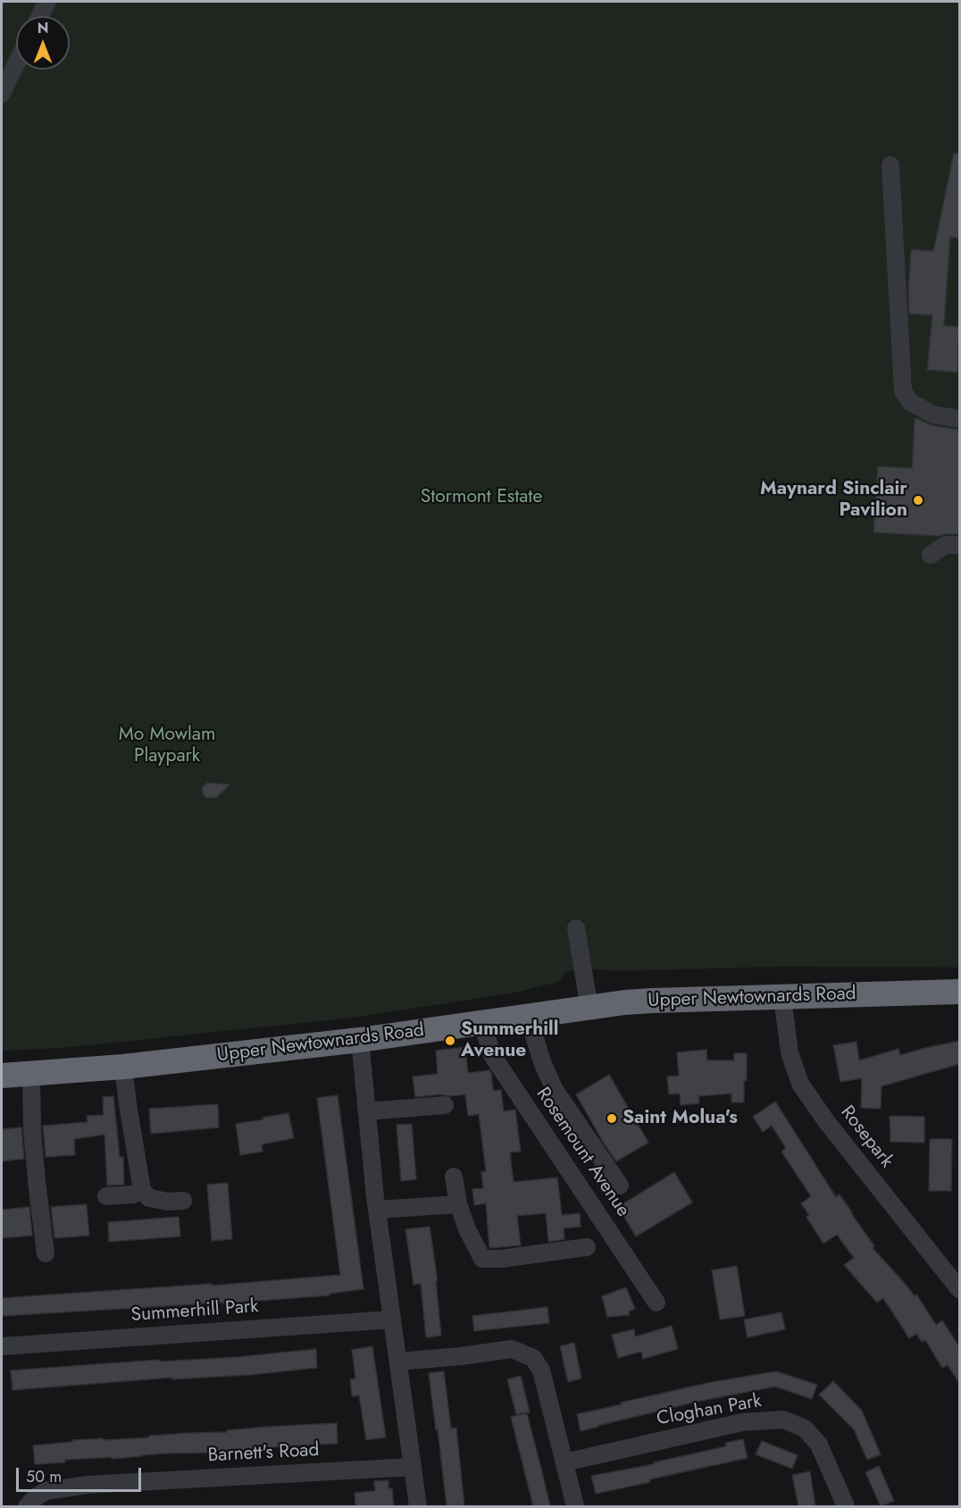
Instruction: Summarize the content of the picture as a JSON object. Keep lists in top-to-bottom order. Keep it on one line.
{"streets":{"highway":["Upper Newtownards Road"],"street":["Rosepark","Rosemount Avenue","Summerhill Park","Cloghan Park","Barnett's Road"]},"crossings":[["Upper Newtownards Road","Rosepark"],["Upper Newtownards Road","Rosemount Avenue"]],"parks":["Stormont Estate","Mo Mowlam Playpark"],"places":["Maynard Sinclair Pavilion","Summerhill Avenue","Saint Molua's"],"scale_bar":"50 m","north":"top"}
